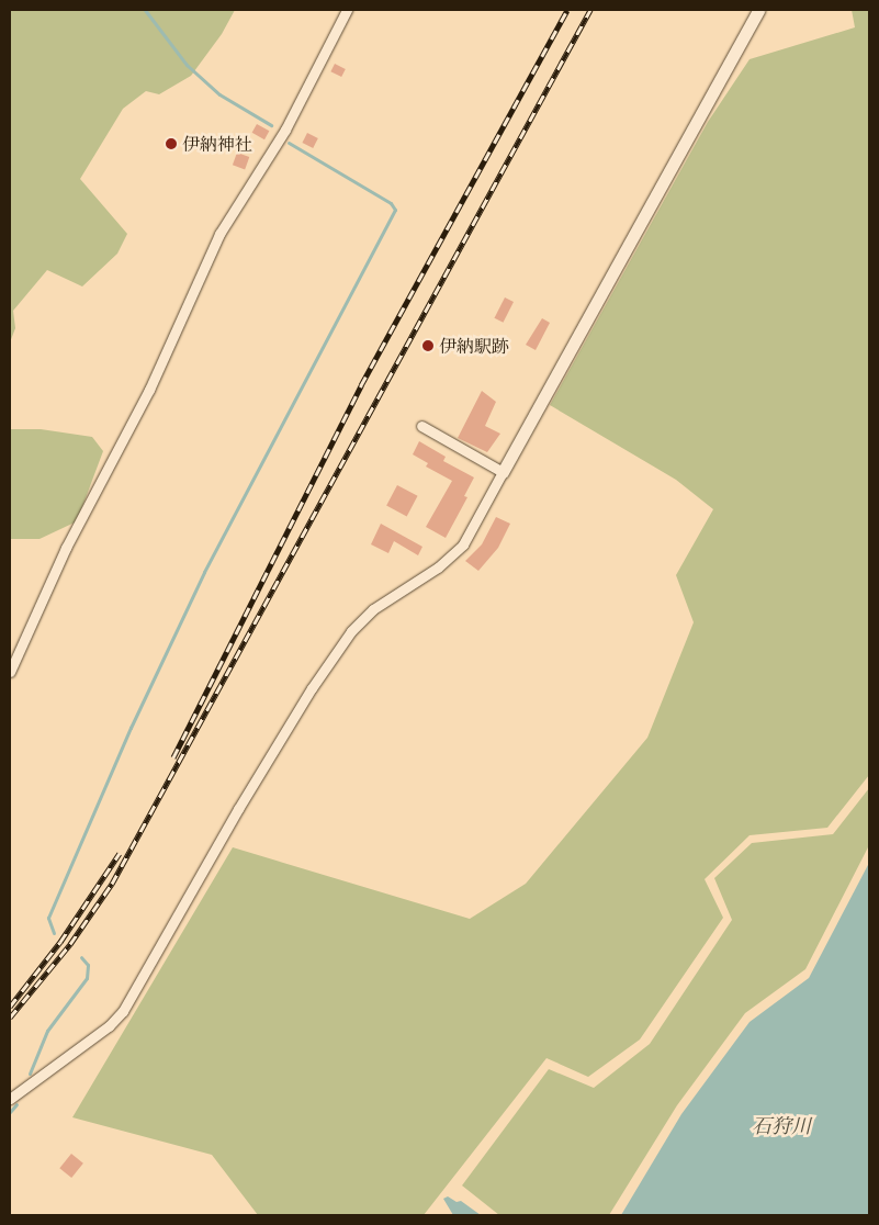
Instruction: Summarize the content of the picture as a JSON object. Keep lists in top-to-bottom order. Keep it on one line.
{"water":["石狩川"],"places":["伊納神社","伊納駅跡"]}
